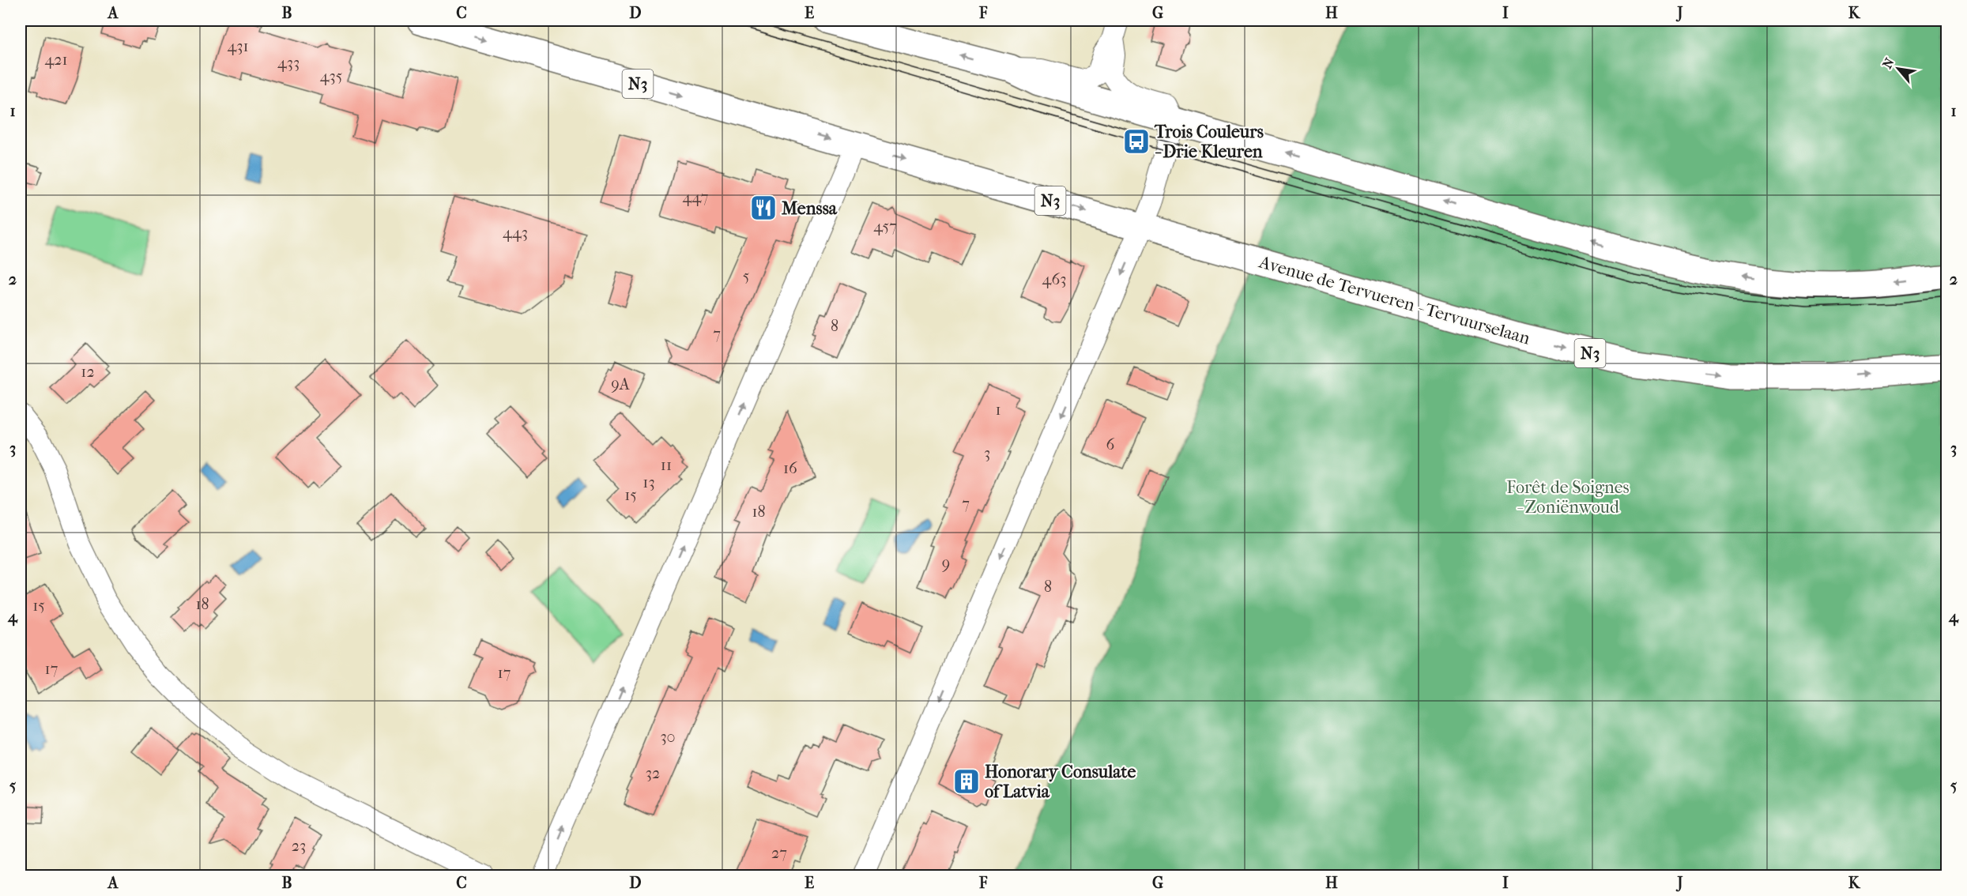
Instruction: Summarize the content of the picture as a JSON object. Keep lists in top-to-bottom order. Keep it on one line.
{"streets":{"main road":["N3","Avenue de Tervueren - Tervuurselaan"]},"crossings":[["N3","Avenue de Tervueren - Tervuurselaan"]],"parks":["Forêt de Soignes - Zoniënwoud"],"places":{"bus stop":["Trois Couleurs - Drie Kleuren"],"restaurant":["Menssa"],"building":["Honorary Consulate of Latvia"]},"house_numbers":["431","421","433","435","447","457","443","5","463","8","7","12","9A","1","6","3","11","16","13","15","7","18","9","8","18","15","17","17","30","32","23","27"],"north":"top left","grid":{"columns":["A","B","C","D","E","F","G","H","I","J","K"],"rows":["1","2","3","4","5"]}}
